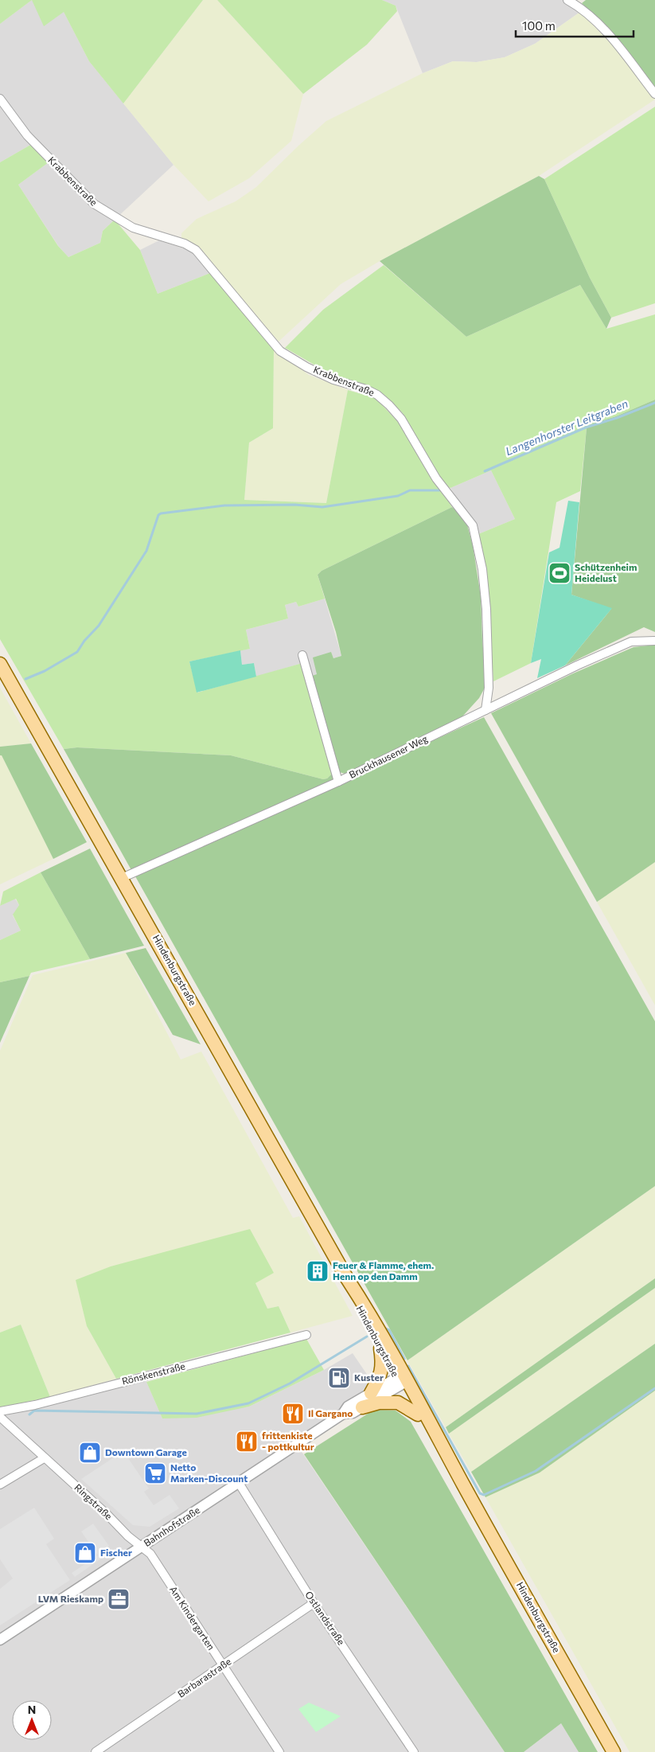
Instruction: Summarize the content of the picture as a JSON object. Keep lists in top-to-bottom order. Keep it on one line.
{"streets":{"main road":["Hindenburgstraße"],"street":["Krabbenstraße","Bruckhausener Weg","Rönskenstraße","Ringstraße","Bahnhofstraße","Am Kindergarten","Ostlandstraße","Barbarastraße"]},"crossings":[["Krabbenstraße","Bruckhausener Weg"],["Bruckhausener Weg","Hindenburgstraße"],["Hindenburgstraße","Bahnhofstraße"],["Ringstraße","Bahnhofstraße"],["Ringstraße","Am Kindergarten"],["Bahnhofstraße","Am Kindergarten"],["Bahnhofstraße","Ostlandstraße"],["Am Kindergarten","Barbarastraße"],["Ostlandstraße","Barbarastraße"]],"water":["Langenhorster Leitgraben"],"places":{"sports":["Schützenheim Heidelust"],"building":["Feuer & Flamme, ehem. Henn op den Damm"],"fuel station":["Kuster"],"restaurant":["Il Gargano","frittenkiste - pottkultur"],"shop":["Downtown Garage","Fischer"],"supermarket":["Netto Marken-Discount"],"office":["LVM Rieskamp"]},"scale_bar":"100 m","north":"top"}
